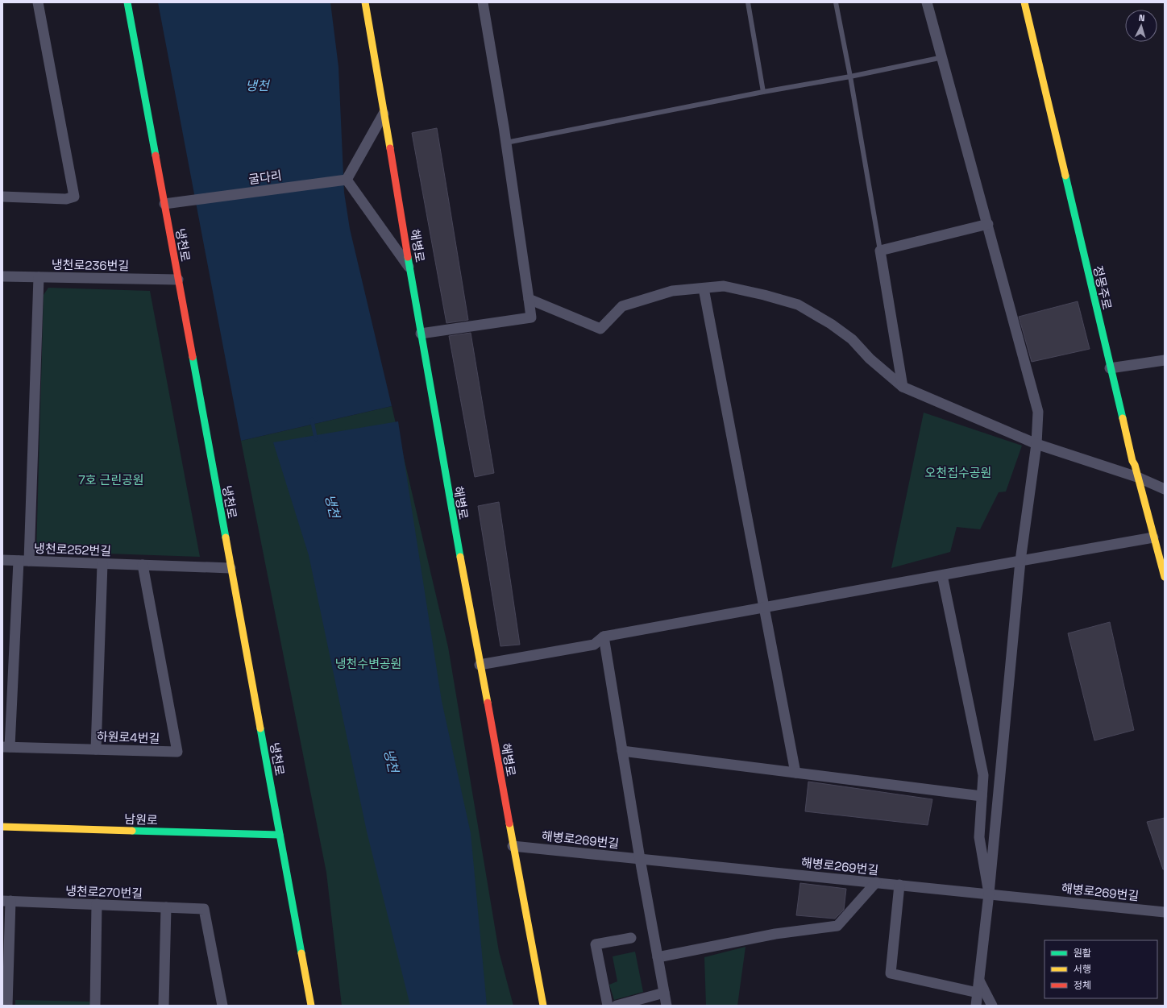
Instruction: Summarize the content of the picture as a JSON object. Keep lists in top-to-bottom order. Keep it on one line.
{"streets":{"main road":["냉천로","해병로","정몽주로","남원로"],"street":["굴다리","냉천로236번길","냉천로252번길","하원로4번길","해병로269번길","냉천로270번길"]},"crossings":[["굴다리","냉천로"],["냉천로","냉천로236번길"],["냉천로","냉천로252번길"],["냉천로","남원로"],["해병로","해병로269번길"],["냉천로252번길","하원로4번길"]],"water":["냉천"],"parks":["오천집수공원","7호 근린공원","냉천수변공원"],"legend":["원활","서행","정체"],"north":"top"}
